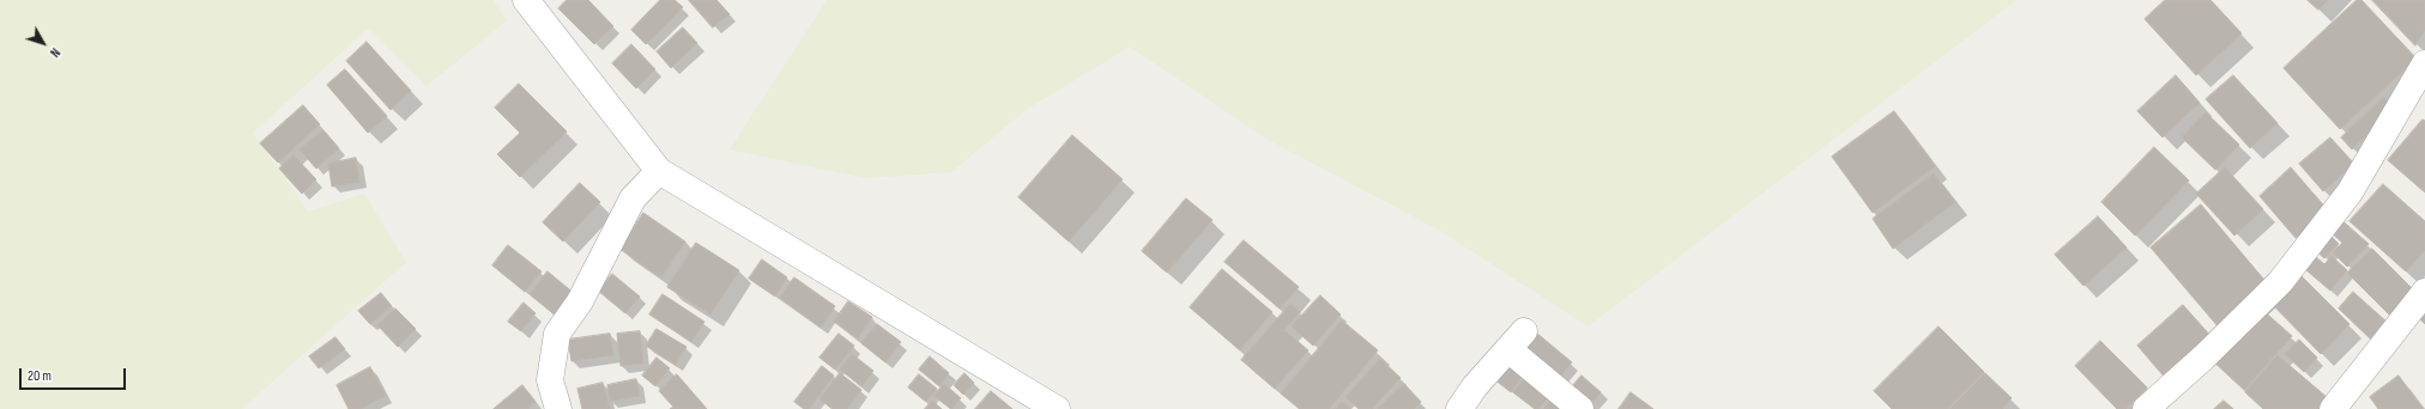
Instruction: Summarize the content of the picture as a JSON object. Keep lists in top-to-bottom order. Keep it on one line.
{"scale_bar":"20 m","north":"bottom right"}
